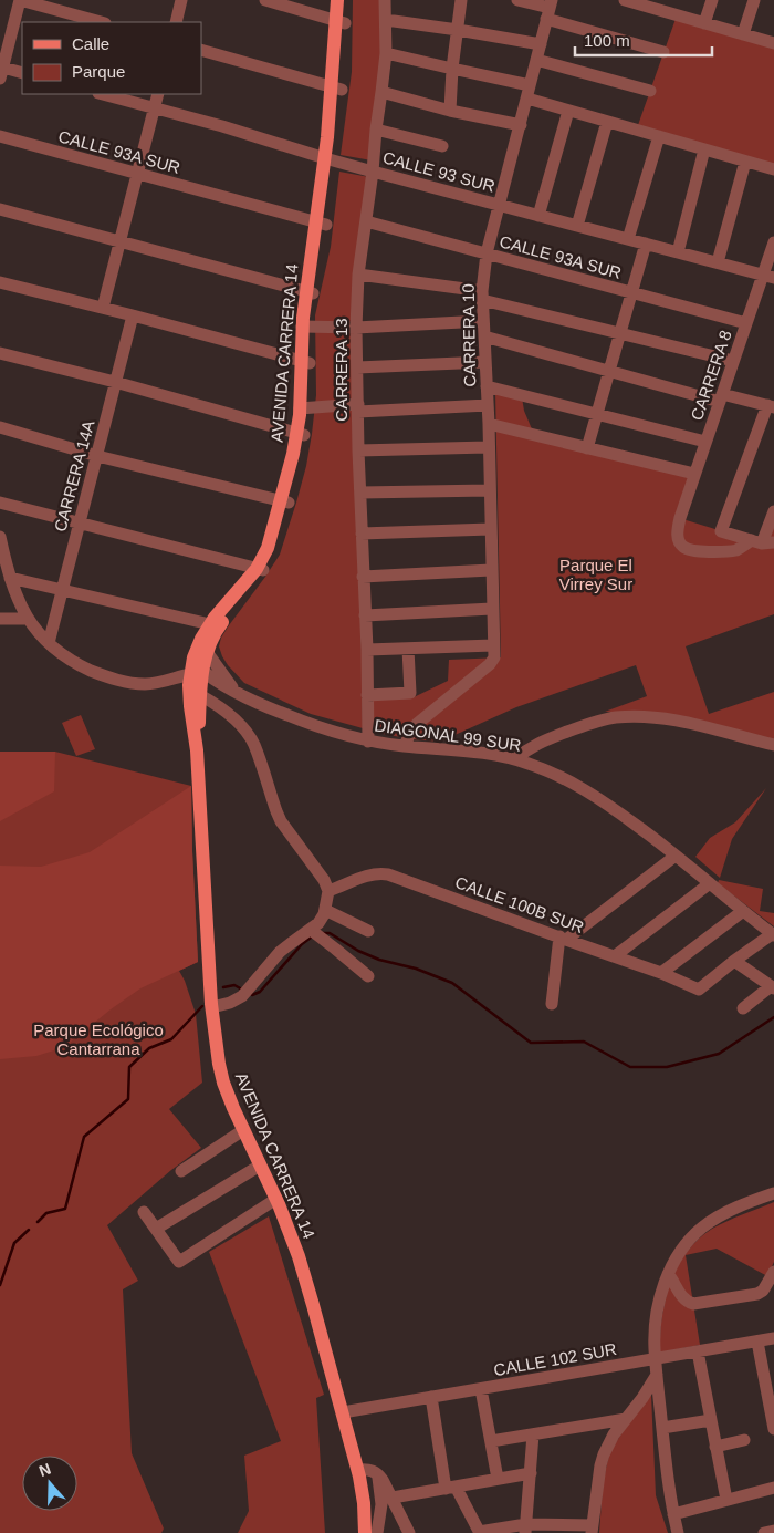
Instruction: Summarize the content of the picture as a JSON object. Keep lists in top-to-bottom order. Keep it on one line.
{"streets":{"main road":["AVENIDA CARRERA 14"],"street":["CALLE 93A SUR","CALLE 93 SUR","CARRERA 10","CARRERA 13","CARRERA 8","CARRERA 14A","DIAGONAL 99 SUR","CALLE 100B SUR","CALLE 102 SUR"]},"crossings":[["CALLE 93A SUR","CARRERA 10"],["CALLE 93A SUR","AVENIDA CARRERA 14"],["CALLE 93A SUR","CARRERA 13"],["CALLE 93A SUR","CARRERA 8"],["CALLE 93 SUR","CARRERA 10"],["CALLE 93 SUR","AVENIDA CARRERA 14"],["CALLE 93 SUR","CARRERA 13"],["CALLE 93 SUR","CARRERA 8"],["AVENIDA CARRERA 14","DIAGONAL 99 SUR"],["AVENIDA CARRERA 14","CALLE 102 SUR"],["CARRERA 13","DIAGONAL 99 SUR"]],"parks":["Parque El Virrey Sur","Parque Ecológico Cantarrana"],"legend":["Calle","Parque"],"scale_bar":"100 m","north":"top"}
